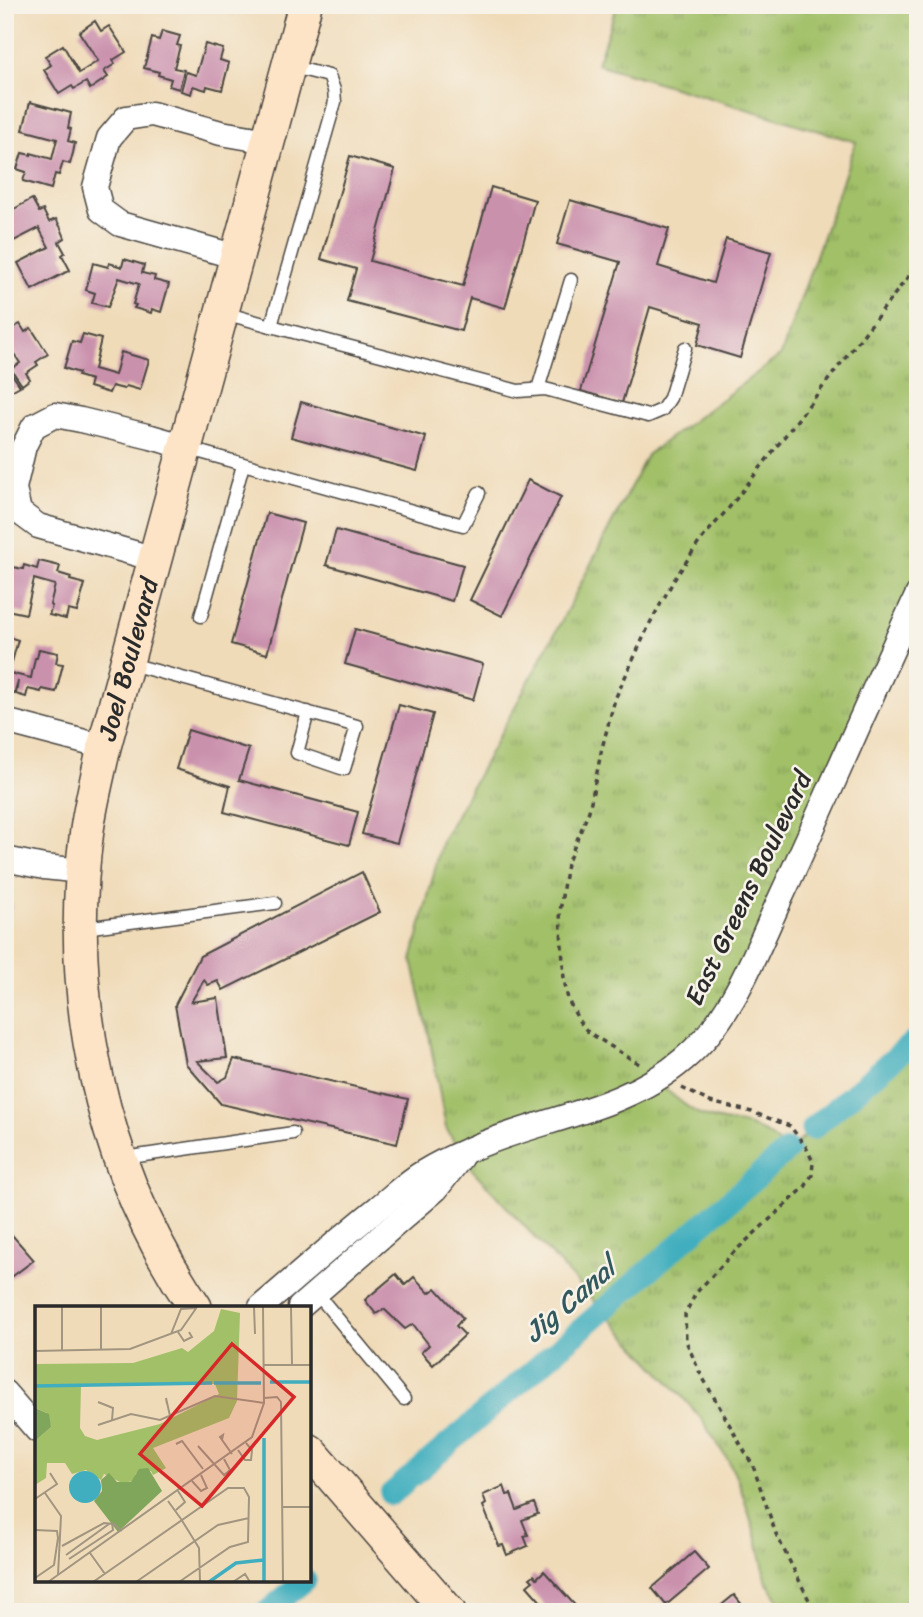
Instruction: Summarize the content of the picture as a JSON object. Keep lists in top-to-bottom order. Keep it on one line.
{"streets":{"main road":["Joel Boulevard"],"street":["East Greens Boulevard"]},"water":["Jig Canal"]}
